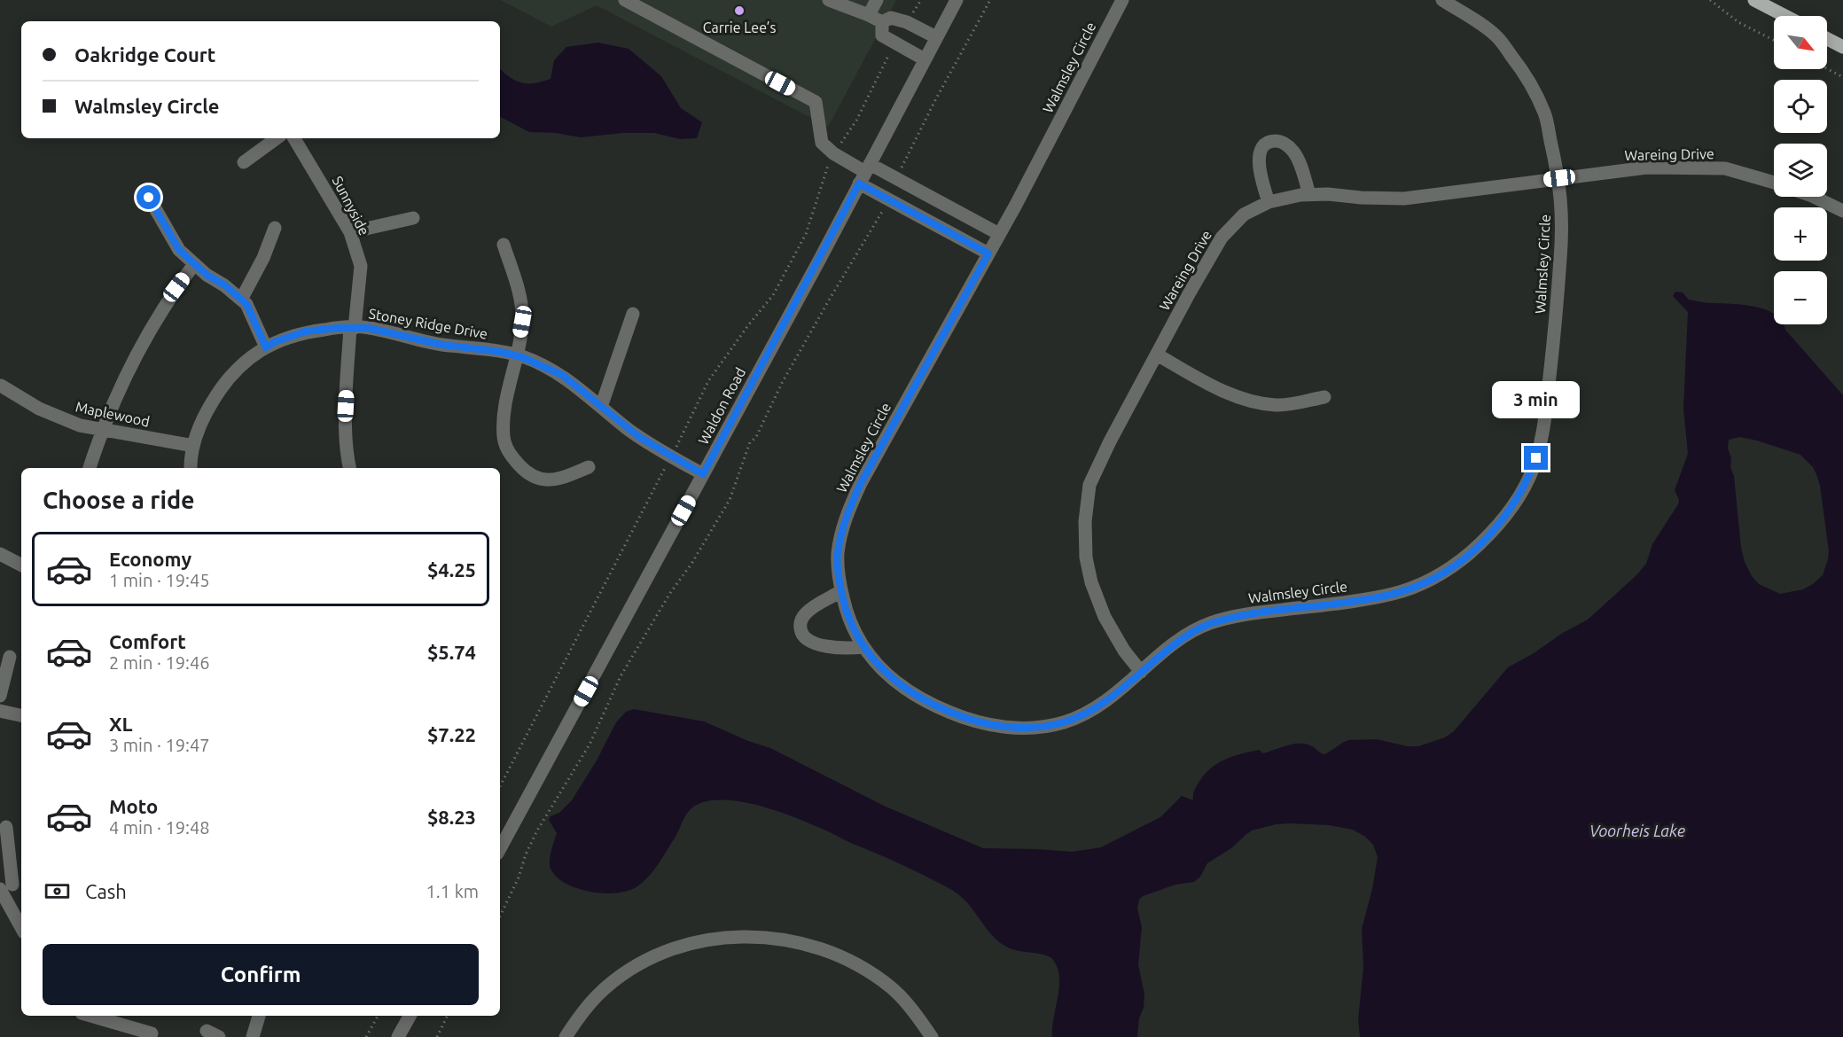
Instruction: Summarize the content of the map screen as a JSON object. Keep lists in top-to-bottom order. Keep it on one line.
{"streets":{"street":["Walmsley Circle","Wareing Drive","Sunnyside","Stoney Ridge Drive","Waldon Road","Maplewood"]},"crossings":[["Walmsley Circle","Wareing Drive"],["Sunnyside","Stoney Ridge Drive"],["Stoney Ridge Drive","Waldon Road"],["Stoney Ridge Drive","Maplewood"]],"water":["Voorheis Lake"],"places":["Carrie Lee’s"],"north":"bottom right","page":{"map_buttons":["+","−"],"banner":["Oakridge Court","Walmsley Circle"],"bubble":"3 min","heading":"Choose a ride","list":[{"name":"Economy","note":"1 min · 19:45","value":"$4.25"},{"name":"Comfort","note":"2 min · 19:46","value":"$5.74"},{"name":"XL","note":"3 min · 19:47","value":"$7.22"},{"name":"Moto","note":"4 min · 19:48","value":"$8.23"}],"pay":["Cash","1.1 km"],"buttons":"Confirm"}}
